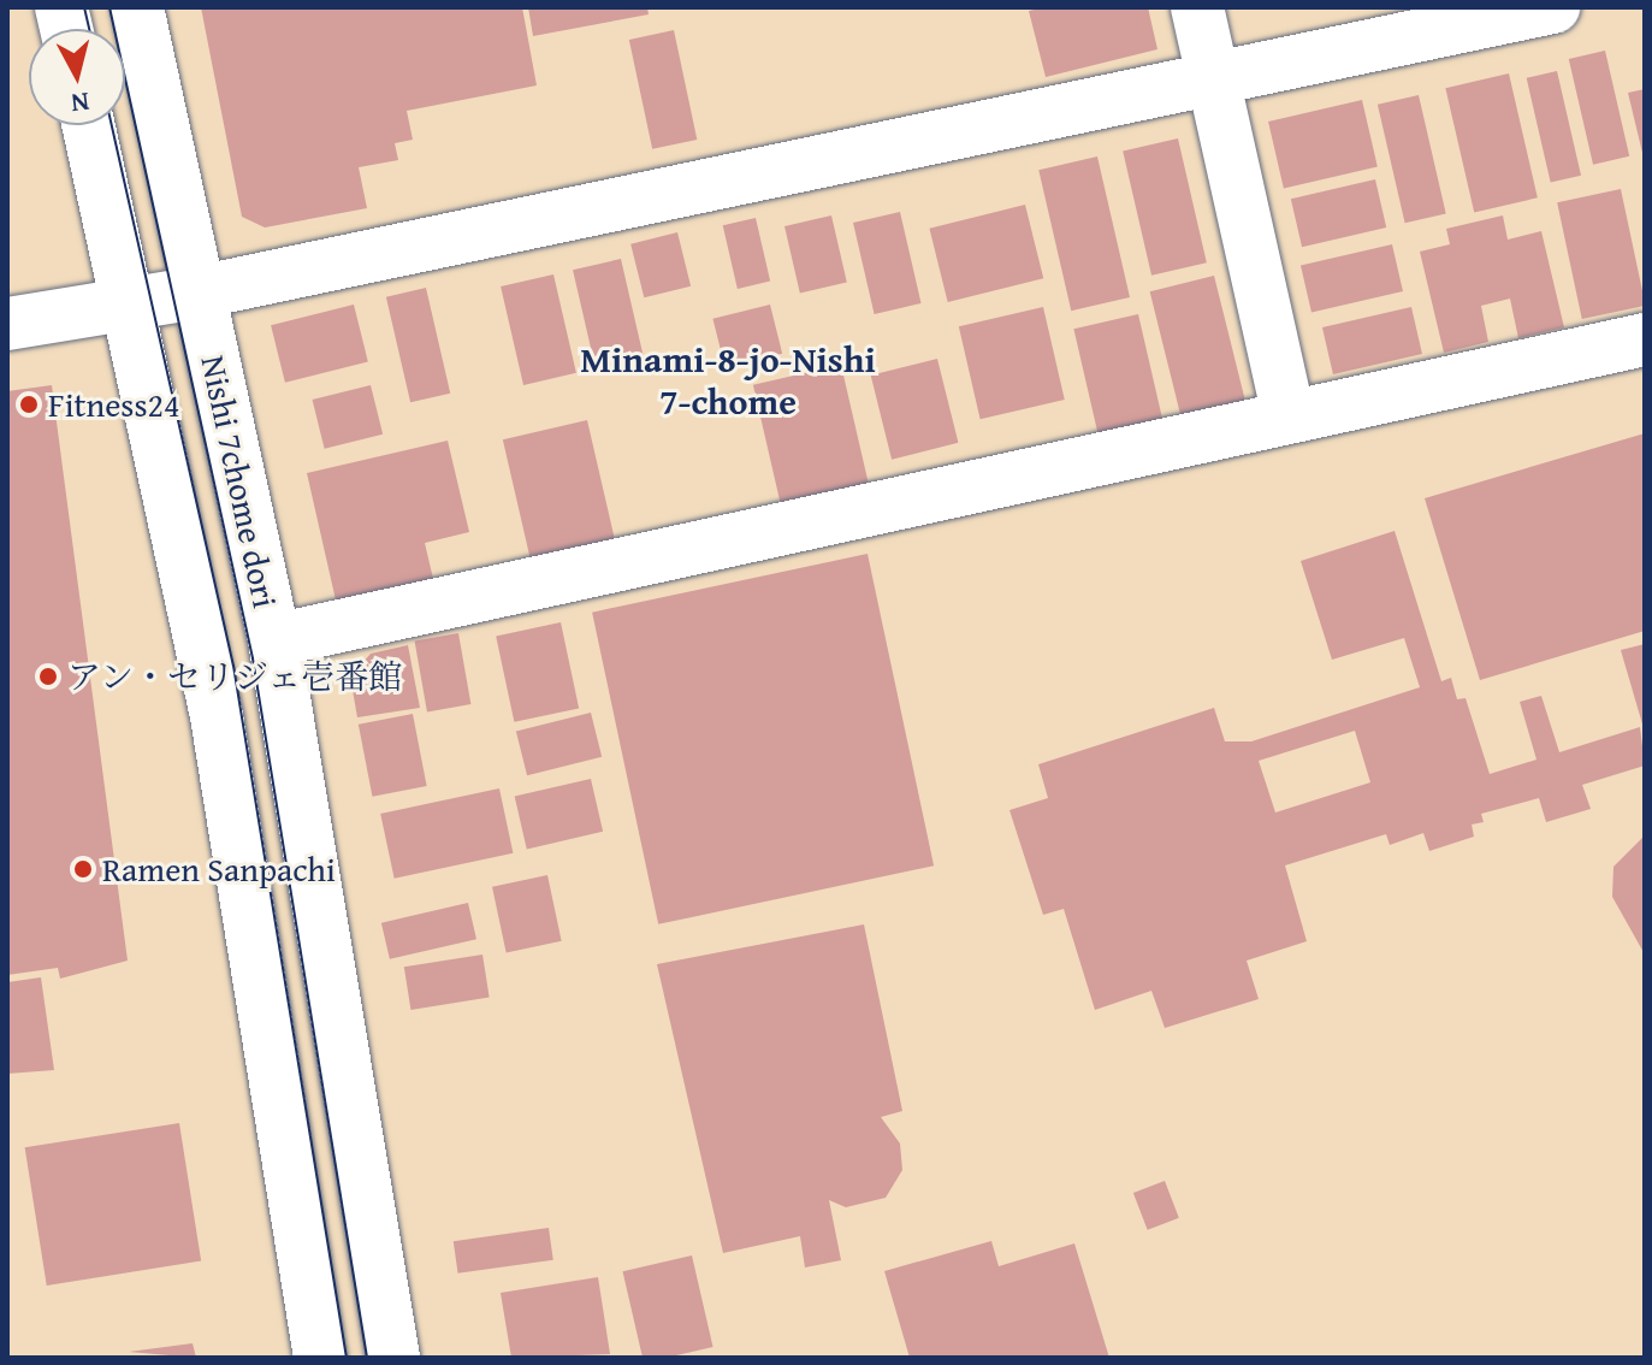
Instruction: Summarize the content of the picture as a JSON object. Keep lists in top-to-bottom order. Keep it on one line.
{"streets":{"street":["Nishi 7chome dori"]},"districts":["Minami-8-jo-Nishi 7-chome"],"places":["Fitness24","アン・セリジェ壱番館","Ramen Sanpachi"],"north":"bottom"}
